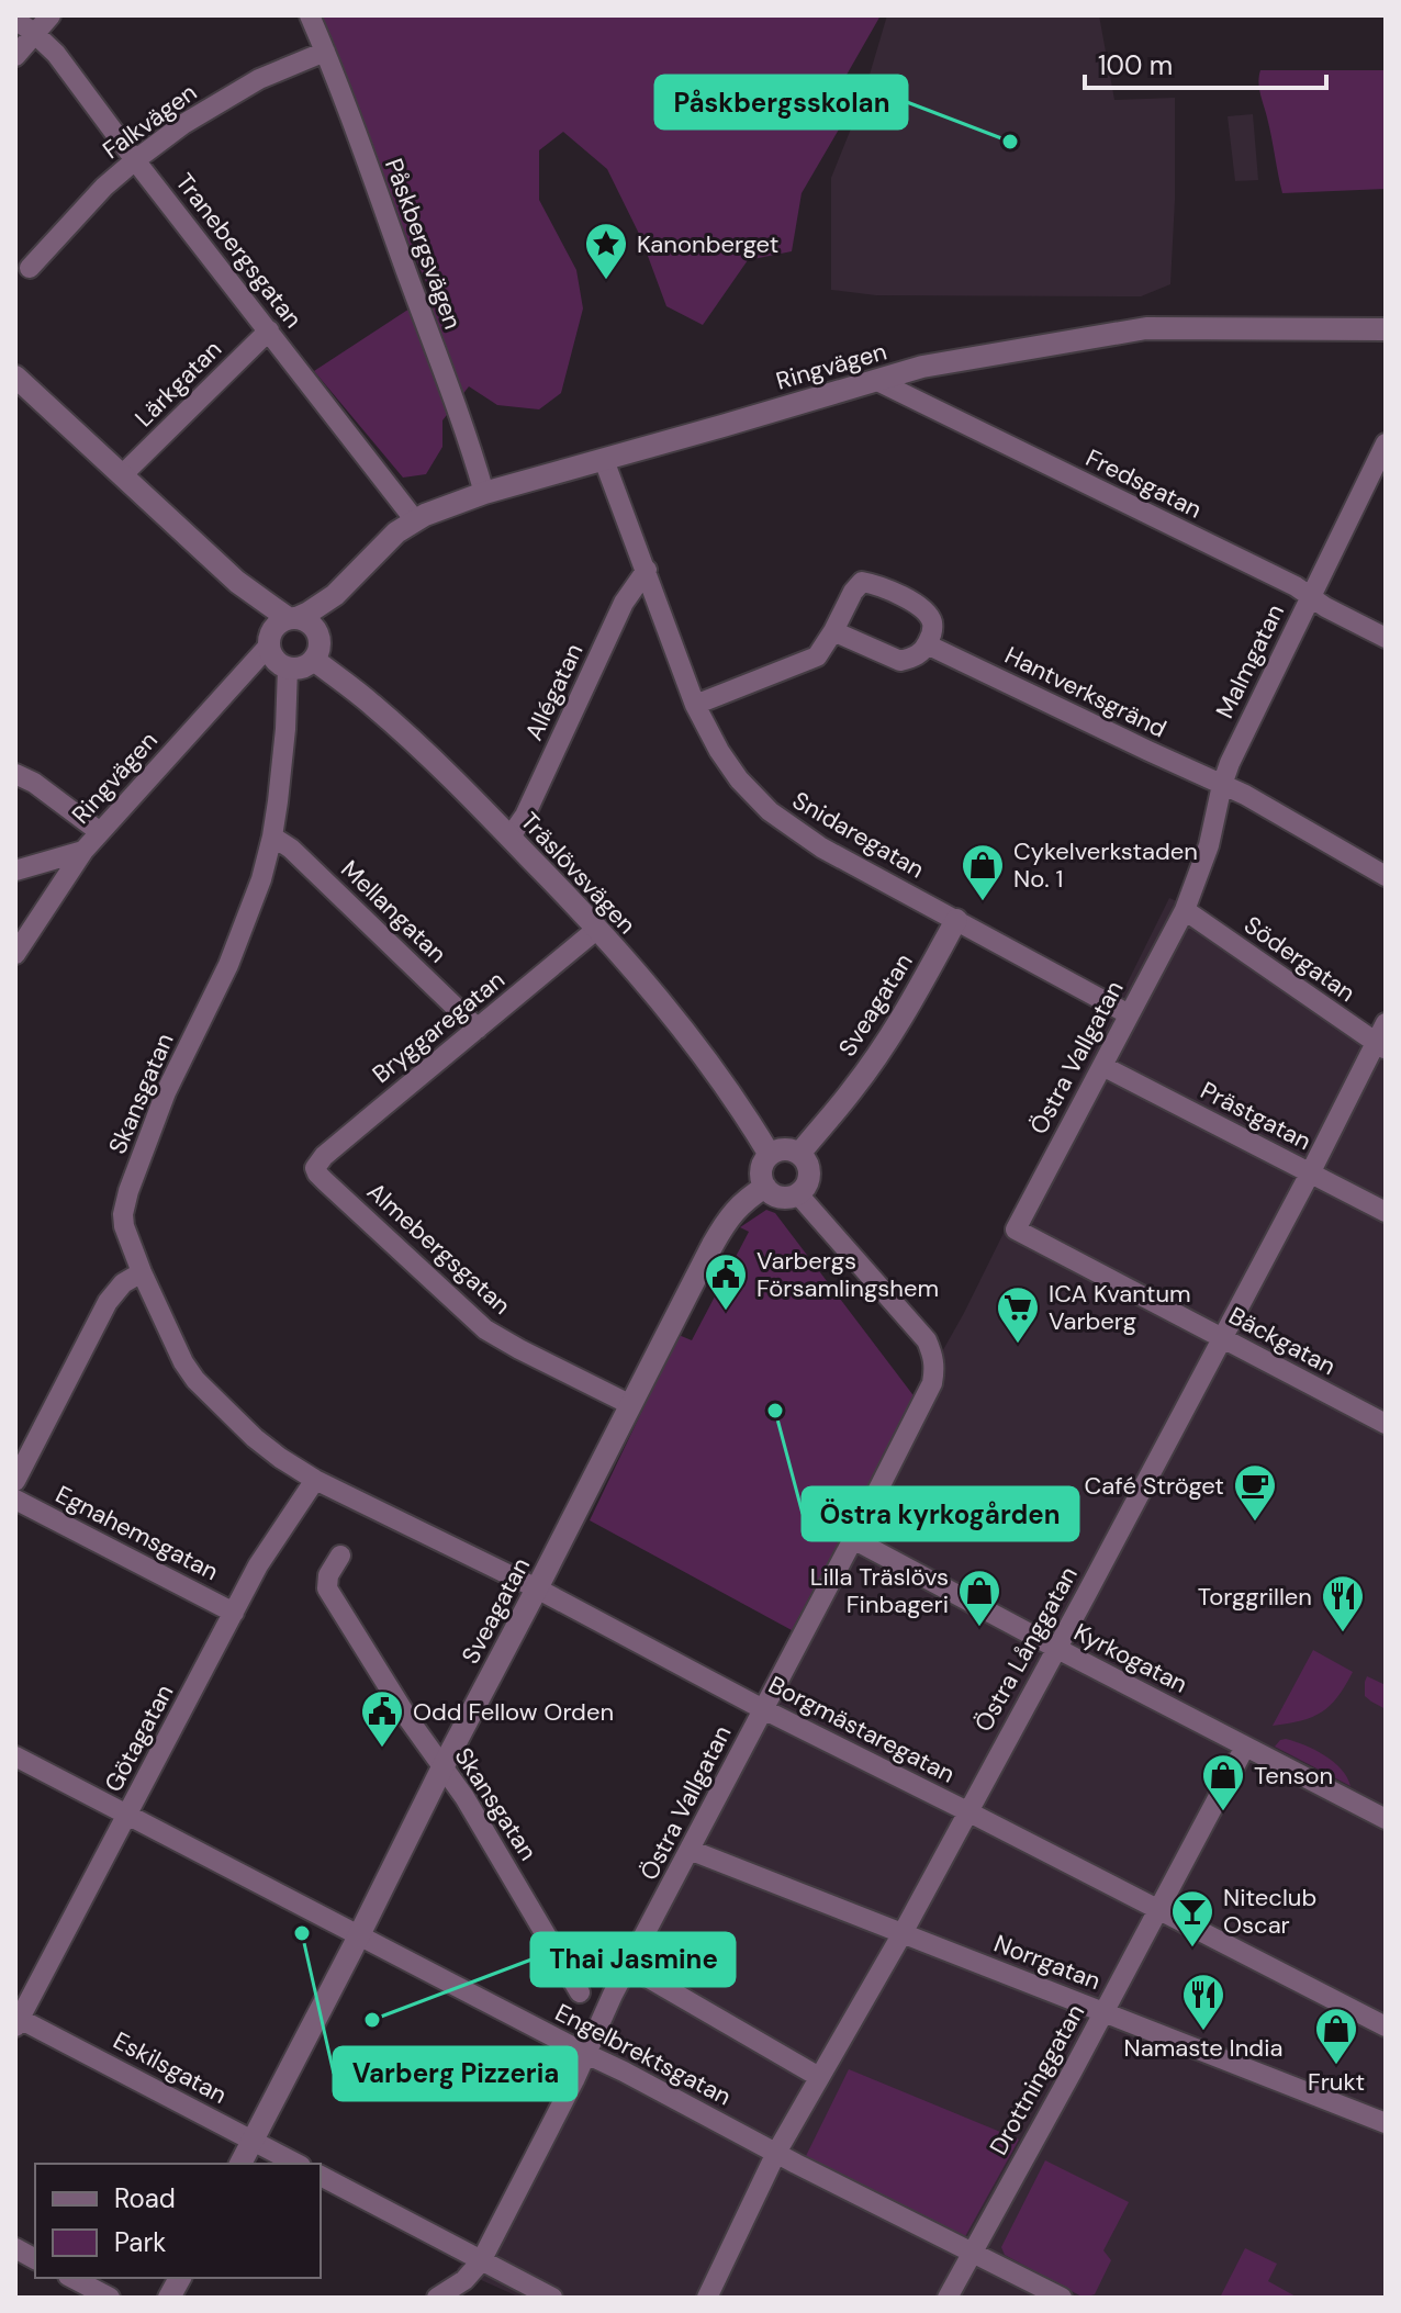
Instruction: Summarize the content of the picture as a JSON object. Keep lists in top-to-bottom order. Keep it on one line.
{"streets":{"street":["Falkvägen","Påskbergsvägen","Tranebergsgatan","Ringvägen","Lärkgatan","Fredsgatan","Malmgatan","Allégatan","Hantverksgränd","Snidaregatan","Träslövsvägen","Mellangatan","Södergatan","Sveagatan","Bryggaregatan","Östra Vallgatan","Skansgatan","Prästgatan","Almebergsgatan","Bäckgatan","Egnahemsgatan","Östra Långgatan","Kyrkogatan","Borgmästaregatan","Götagatan","Norrgatan","Engelbrektsgatan","Eskilsgatan","Drottninggatan"]},"crossings":[["Falkvägen","Påskbergsvägen"],["Falkvägen","Tranebergsgatan"],["Påskbergsvägen","Ringvägen"],["Tranebergsgatan","Ringvägen"],["Tranebergsgatan","Lärkgatan"],["Ringvägen","Fredsgatan"],["Ringvägen","Snidaregatan"],["Ringvägen","Träslövsvägen"],["Ringvägen","Skansgatan"],["Fredsgatan","Malmgatan"],["Malmgatan","Hantverksgränd"],["Malmgatan","Södergatan"],["Malmgatan","Östra Vallgatan"],["Allégatan","Snidaregatan"],["Allégatan","Träslövsvägen"],["Snidaregatan","Sveagatan"],["Snidaregatan","Östra Vallgatan"],["Träslövsvägen","Sveagatan"],["Träslövsvägen","Bryggaregatan"],["Träslövsvägen","Östra Vallgatan"],["Träslövsvägen","Skansgatan"],["Mellangatan","Bryggaregatan"],["Mellangatan","Skansgatan"],["Södergatan","Östra Vallgatan"],["Södergatan","Östra Långgatan"],["Sveagatan","Östra Vallgatan"],["Sveagatan","Skansgatan"],["Sveagatan","Almebergsgatan"],["Sveagatan","Borgmästaregatan"],["Sveagatan","Engelbrektsgatan"],["Sveagatan","Eskilsgatan"],["Bryggaregatan","Almebergsgatan"],["Östra Vallgatan","Prästgatan"],["Östra Vallgatan","Bäckgatan"],["Östra Vallgatan","Kyrkogatan"],["Östra Vallgatan","Borgmästaregatan"],["Östra Vallgatan","Norrgatan"],["Östra Vallgatan","Engelbrektsgatan"],["Skansgatan","Borgmästaregatan"],["Skansgatan","Götagatan"],["Prästgatan","Östra Långgatan"],["Bäckgatan","Östra Långgatan"],["Egnahemsgatan","Götagatan"],["Östra Långgatan","Kyrkogatan"],["Östra Långgatan","Borgmästaregatan"],["Östra Långgatan","Norrgatan"],["Östra Långgatan","Engelbrektsgatan"],["Kyrkogatan","Drottninggatan"],["Borgmästaregatan","Götagatan"],["Borgmästaregatan","Drottninggatan"],["Götagatan","Engelbrektsgatan"],["Götagatan","Eskilsgatan"],["Norrgatan","Drottninggatan"],["Engelbrektsgatan","Drottninggatan"]],"places":{"other":["Påskbergsskolan","Östra kyrkogården","Varberg Pizzeria","Thai Jasmine"],"place":["Kanonberget"],"shop":["Cykelverkstaden No. 1","Lilla Träslövs Finbageri","Tenson","Frukt"],"public building":["Varbergs Församlingshem","Odd Fellow Orden"],"supermarket":["ICA Kvantum Varberg"],"cafe":["Café Ströget"],"restaurant":["Torggrillen","Namaste India"],"bar":["Niteclub Oscar"]},"legend":["Road","Park"],"scale_bar":"100 m"}
